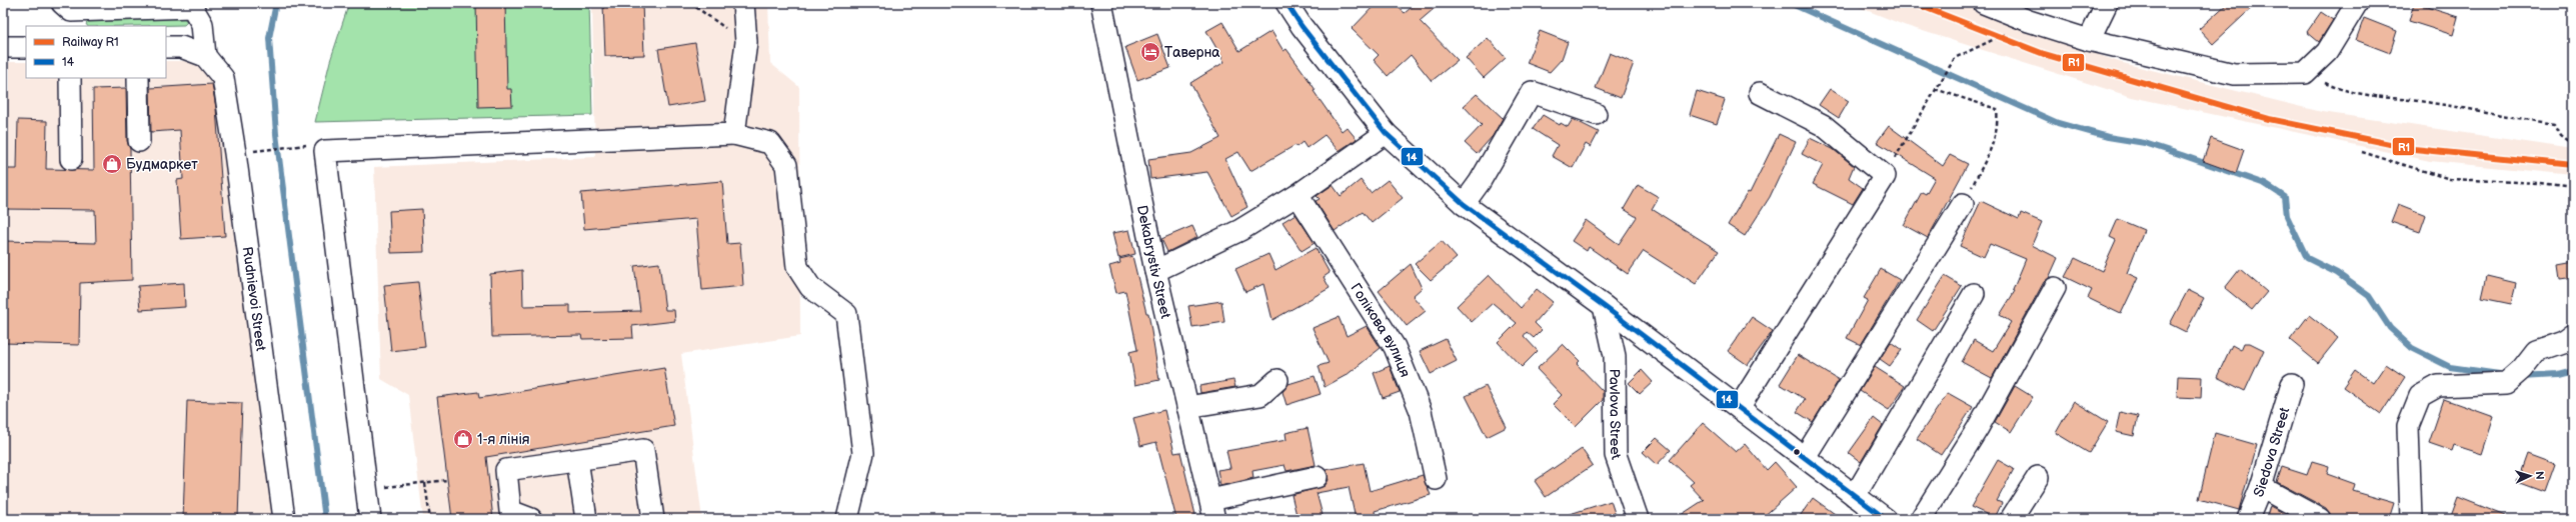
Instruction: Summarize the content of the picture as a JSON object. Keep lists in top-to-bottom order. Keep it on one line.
{"streets":{"street":["Dekabrystiv Street","Rudnievoi Street","Голікова вулиця","Pavlova Street","Siedova Street"]},"places":{"hotel":["Таверна"],"shop":["Будмаркет","1-я лінія"]},"lines":["rail line R1","transit line 14"],"legend":["Railway R1","14"],"north":"right"}
